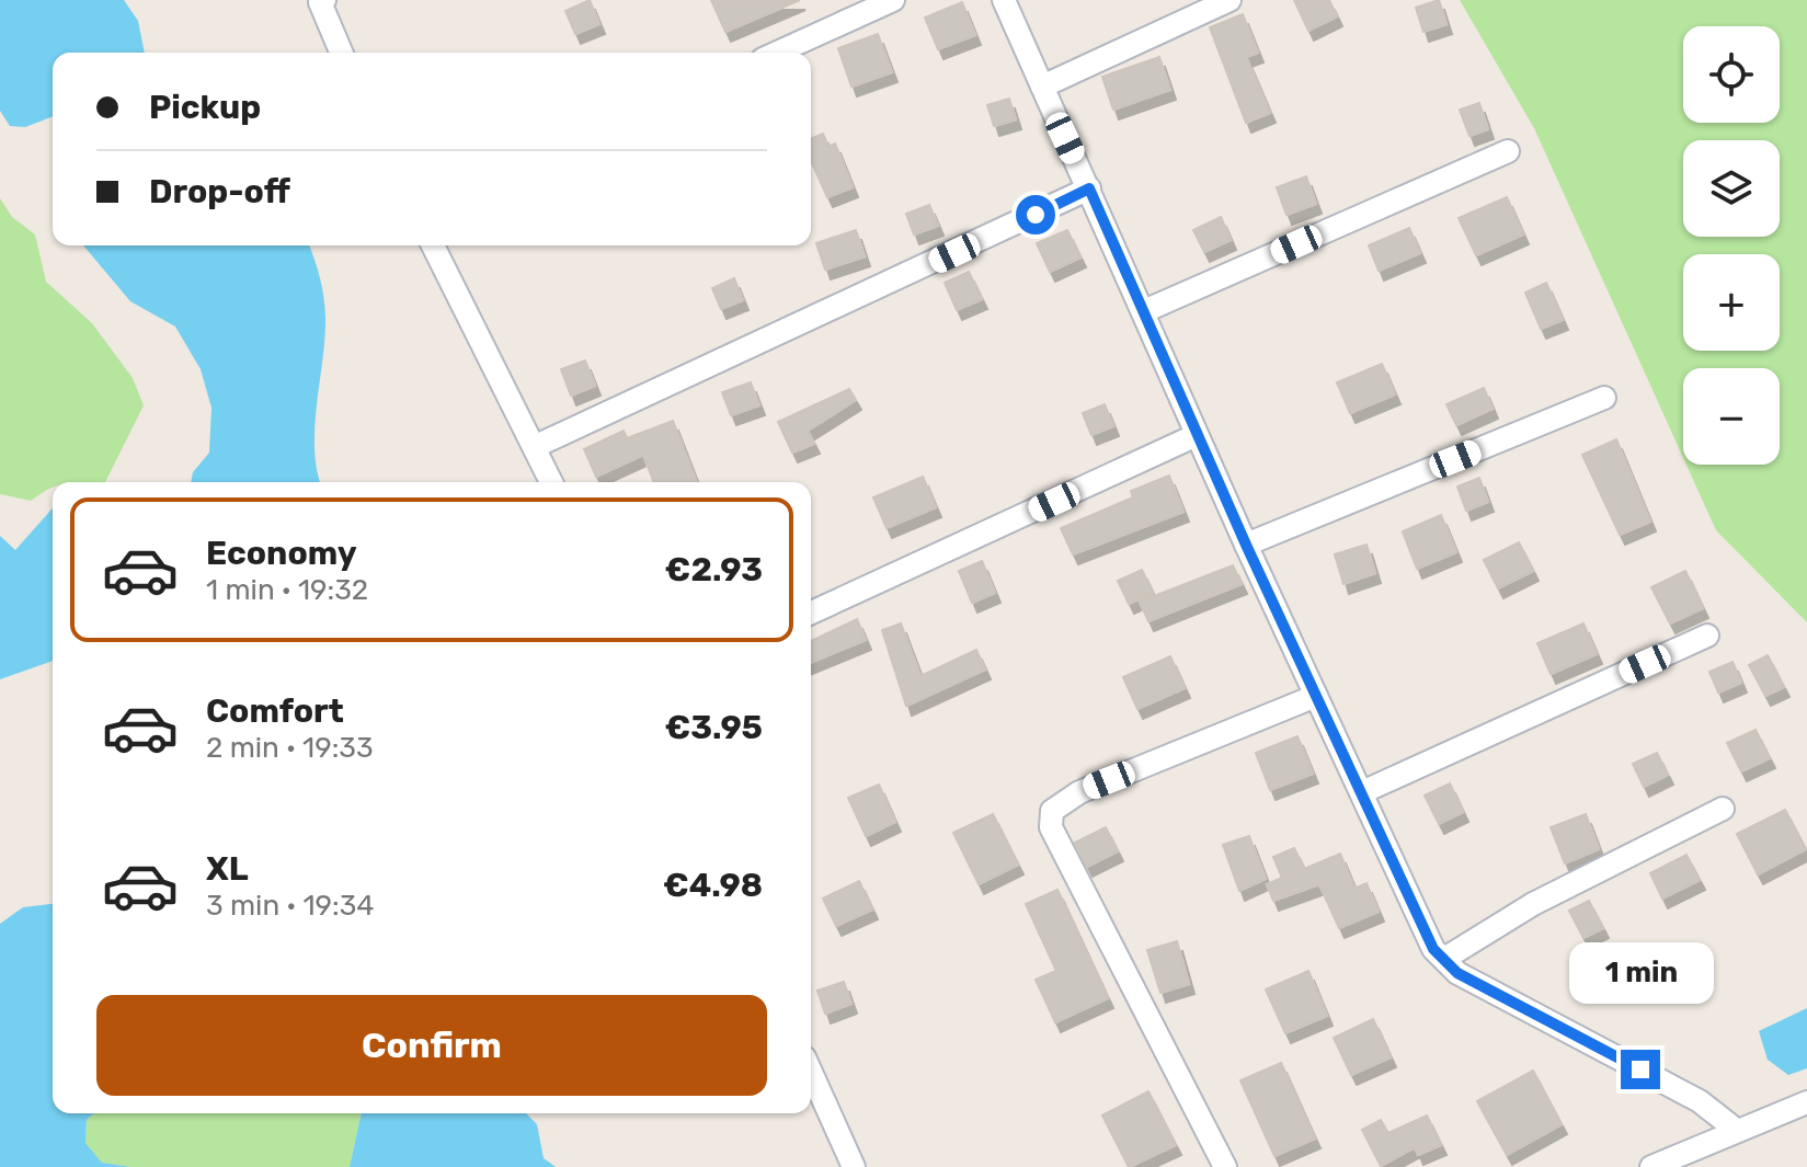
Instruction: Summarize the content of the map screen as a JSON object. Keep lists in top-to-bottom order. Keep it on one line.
{"page":{"map_buttons":["+","−"],"banner":["Pickup","Drop-off"],"list":[{"name":"Economy","note":"1 min · 19:32","value":"€2.93"},{"name":"Comfort","note":"2 min · 19:33","value":"€3.95"},{"name":"XL","note":"3 min · 19:34","value":"€4.98"}],"bubble":"1 min","buttons":"Confirm"}}
